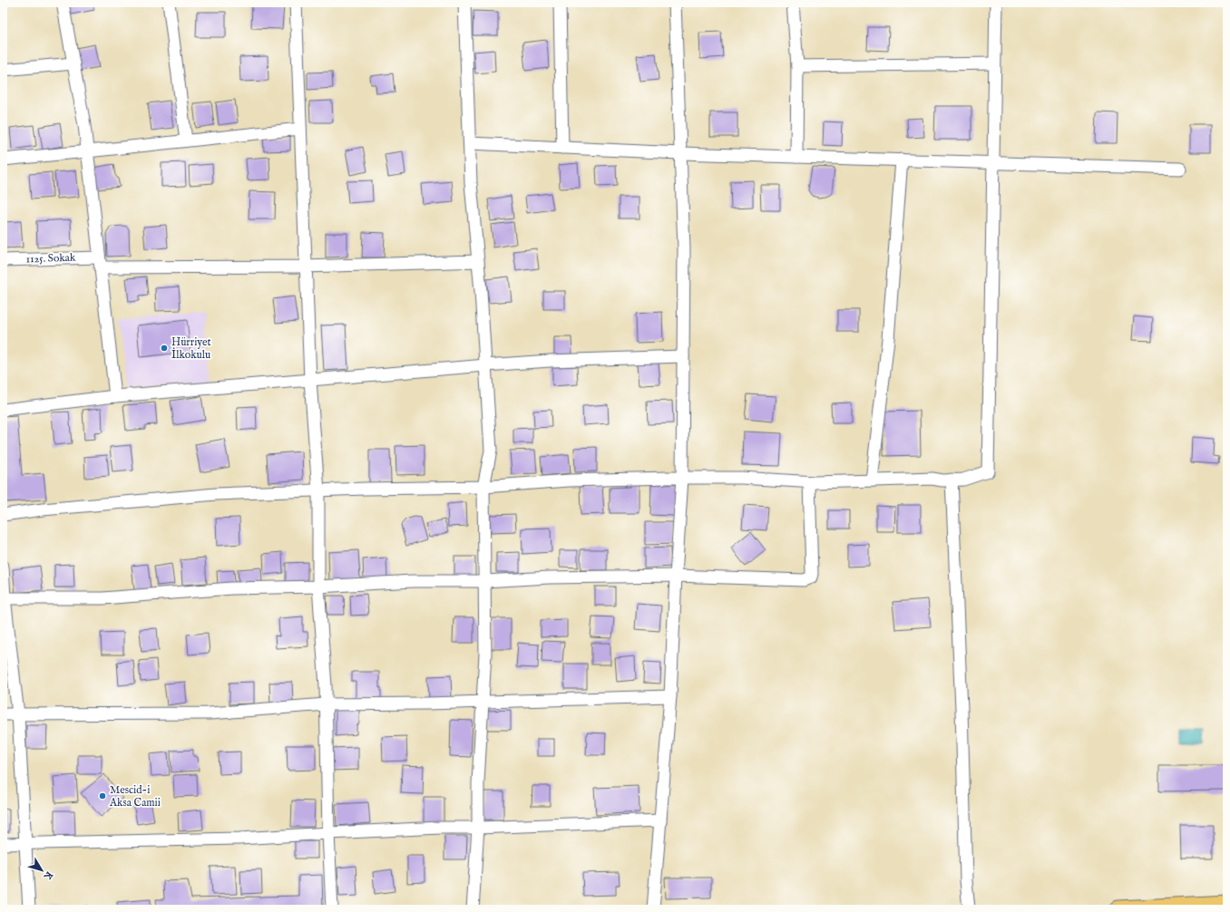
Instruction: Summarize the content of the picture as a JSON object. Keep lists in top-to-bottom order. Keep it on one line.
{"streets":{"street":["1125. Sokak"]},"places":["Hürriyet İlkokulu","Mescid-i Aksa Camii"],"north":"bottom right"}
